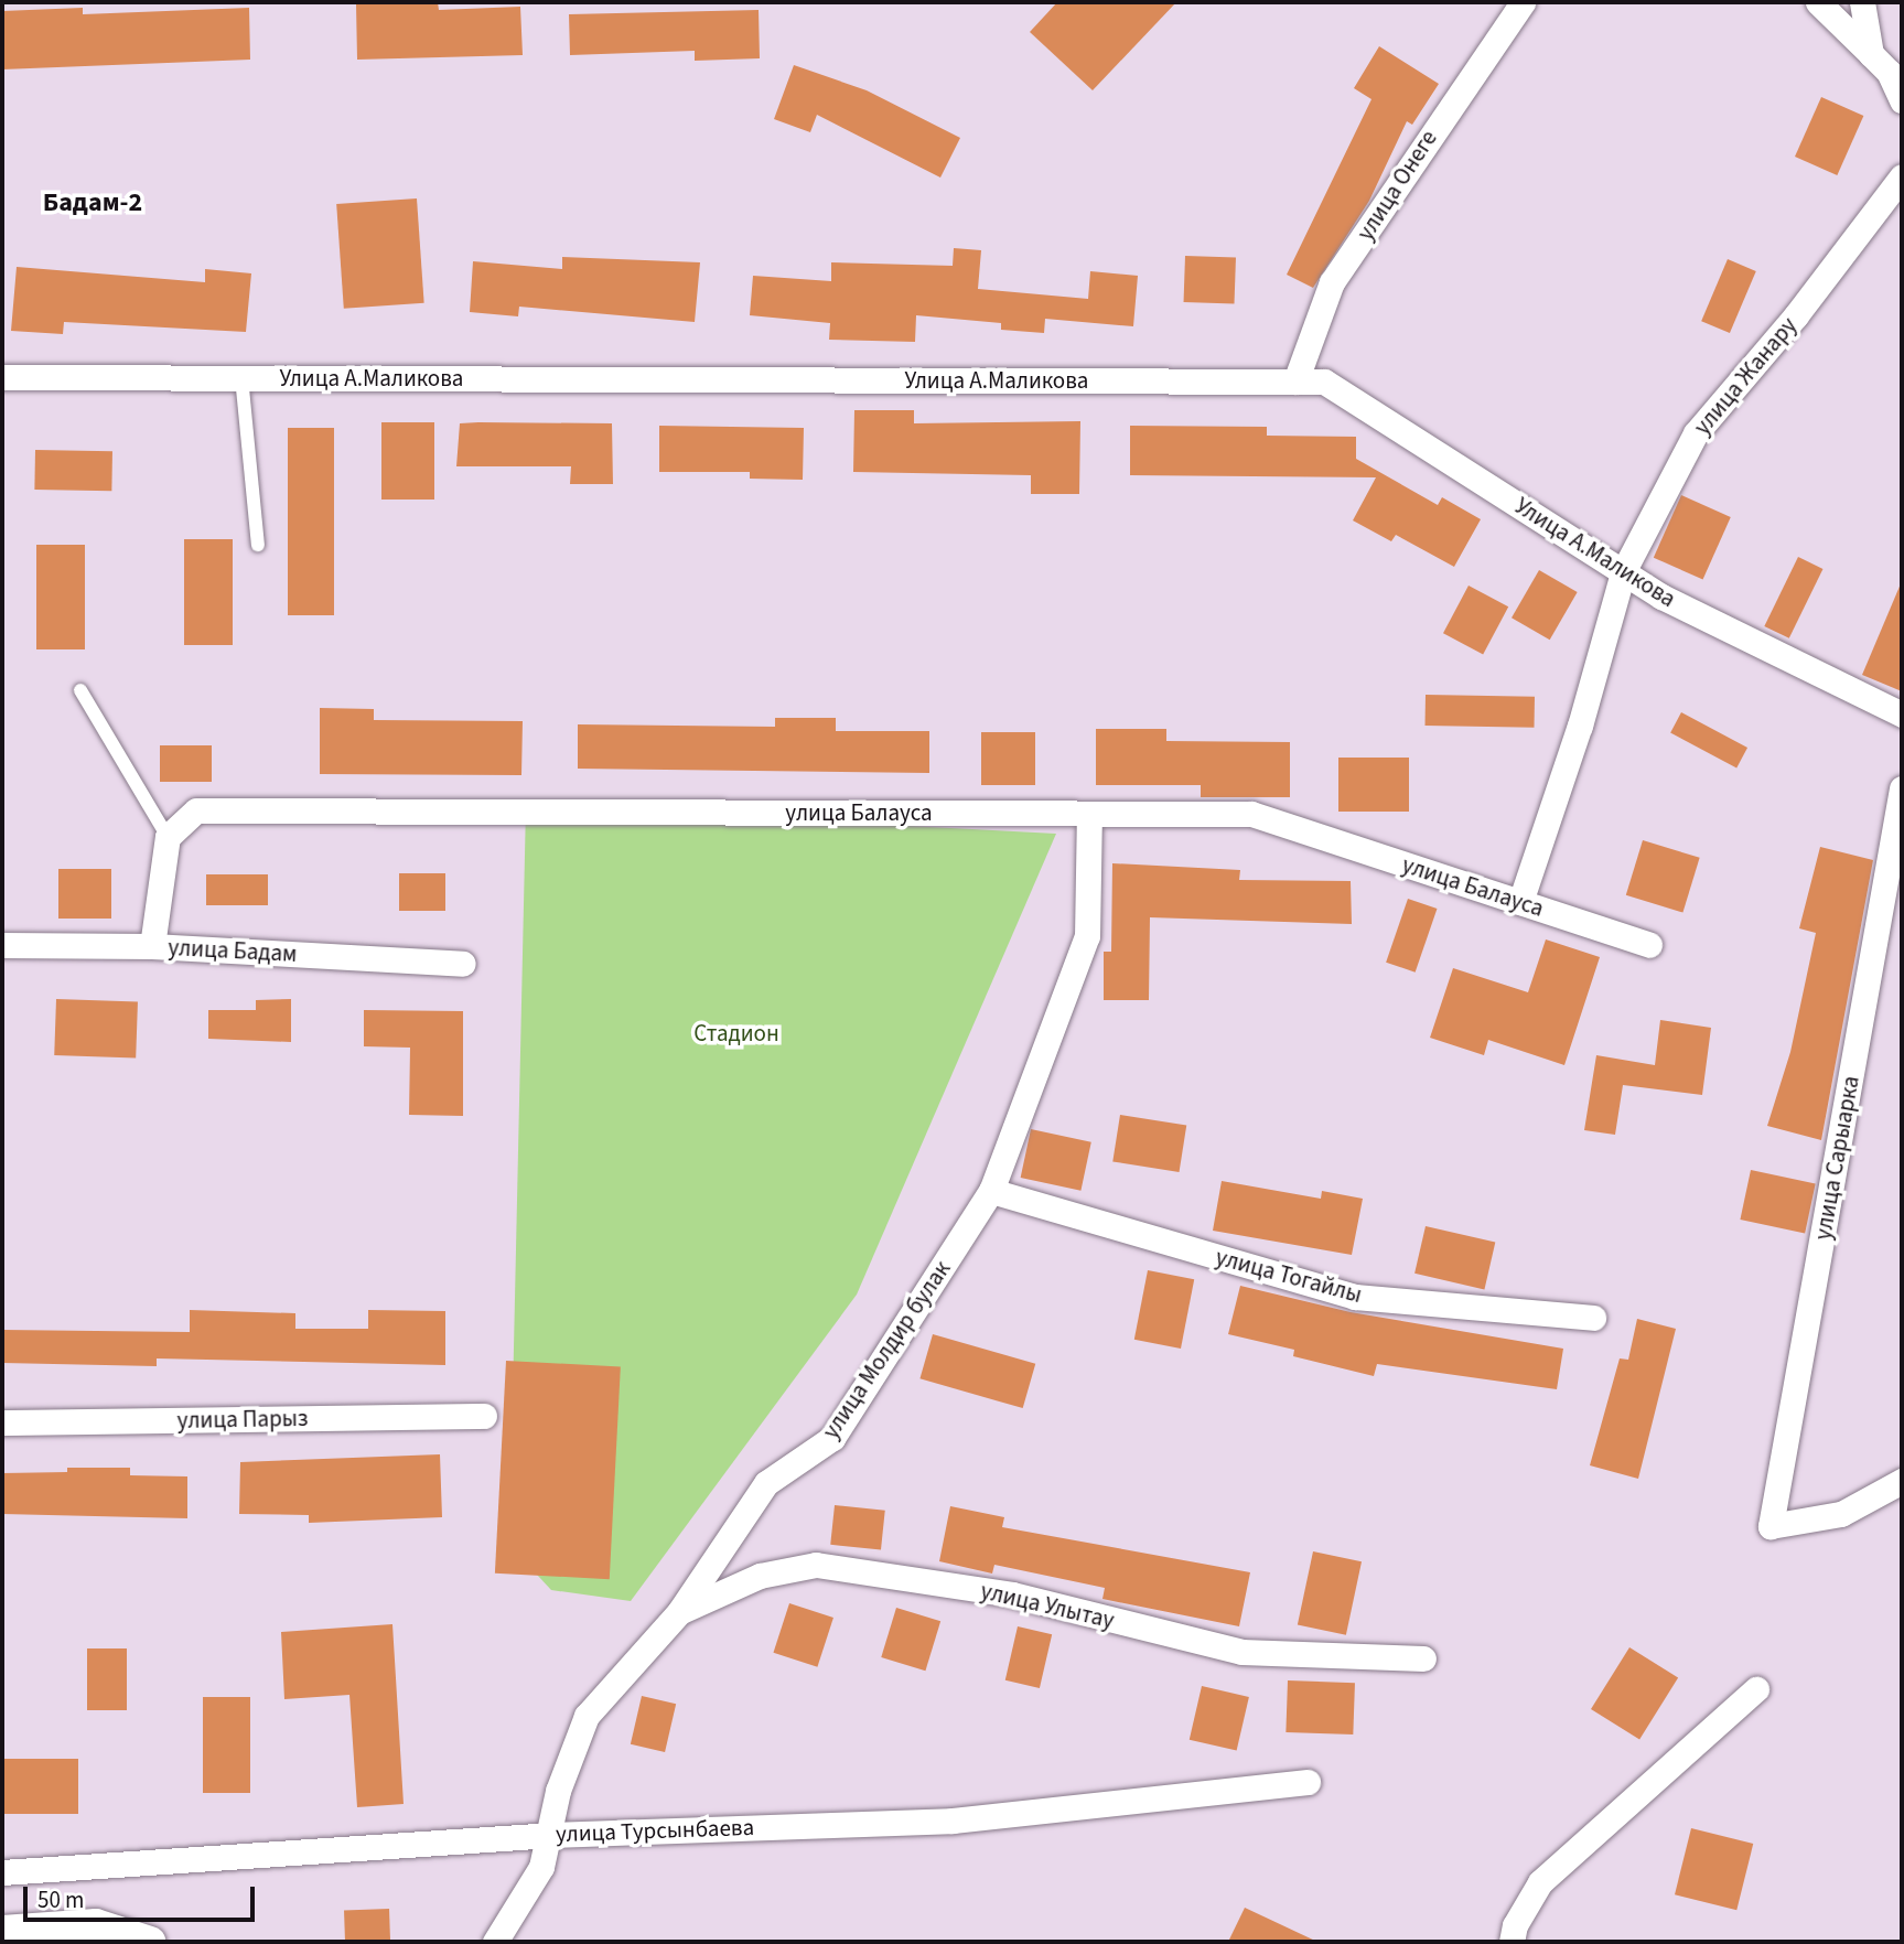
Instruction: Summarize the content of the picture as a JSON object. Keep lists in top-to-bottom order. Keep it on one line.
{"streets":{"street":["улица Онеге","улица Жанару","Улица А.Маликова","улица Балауса","улица Бадам","улица Сарыарка","улица Тогайлы","улица Молдир булак","улица Парыз","улица Улытау","улица Турсынбаева"]},"crossings":[["улица Онеге","Улица А.Маликова"],["улица Жанару","Улица А.Маликова"],["улица Жанару","улица Балауса"],["улица Балауса","улица Молдир булак"],["улица Тогайлы","улица Молдир булак"],["улица Молдир булак","улица Улытау"],["улица Молдир булак","улица Турсынбаева"]],"districts":["Бадам-2"],"parks":["Стадион"],"scale_bar":"50 m"}
